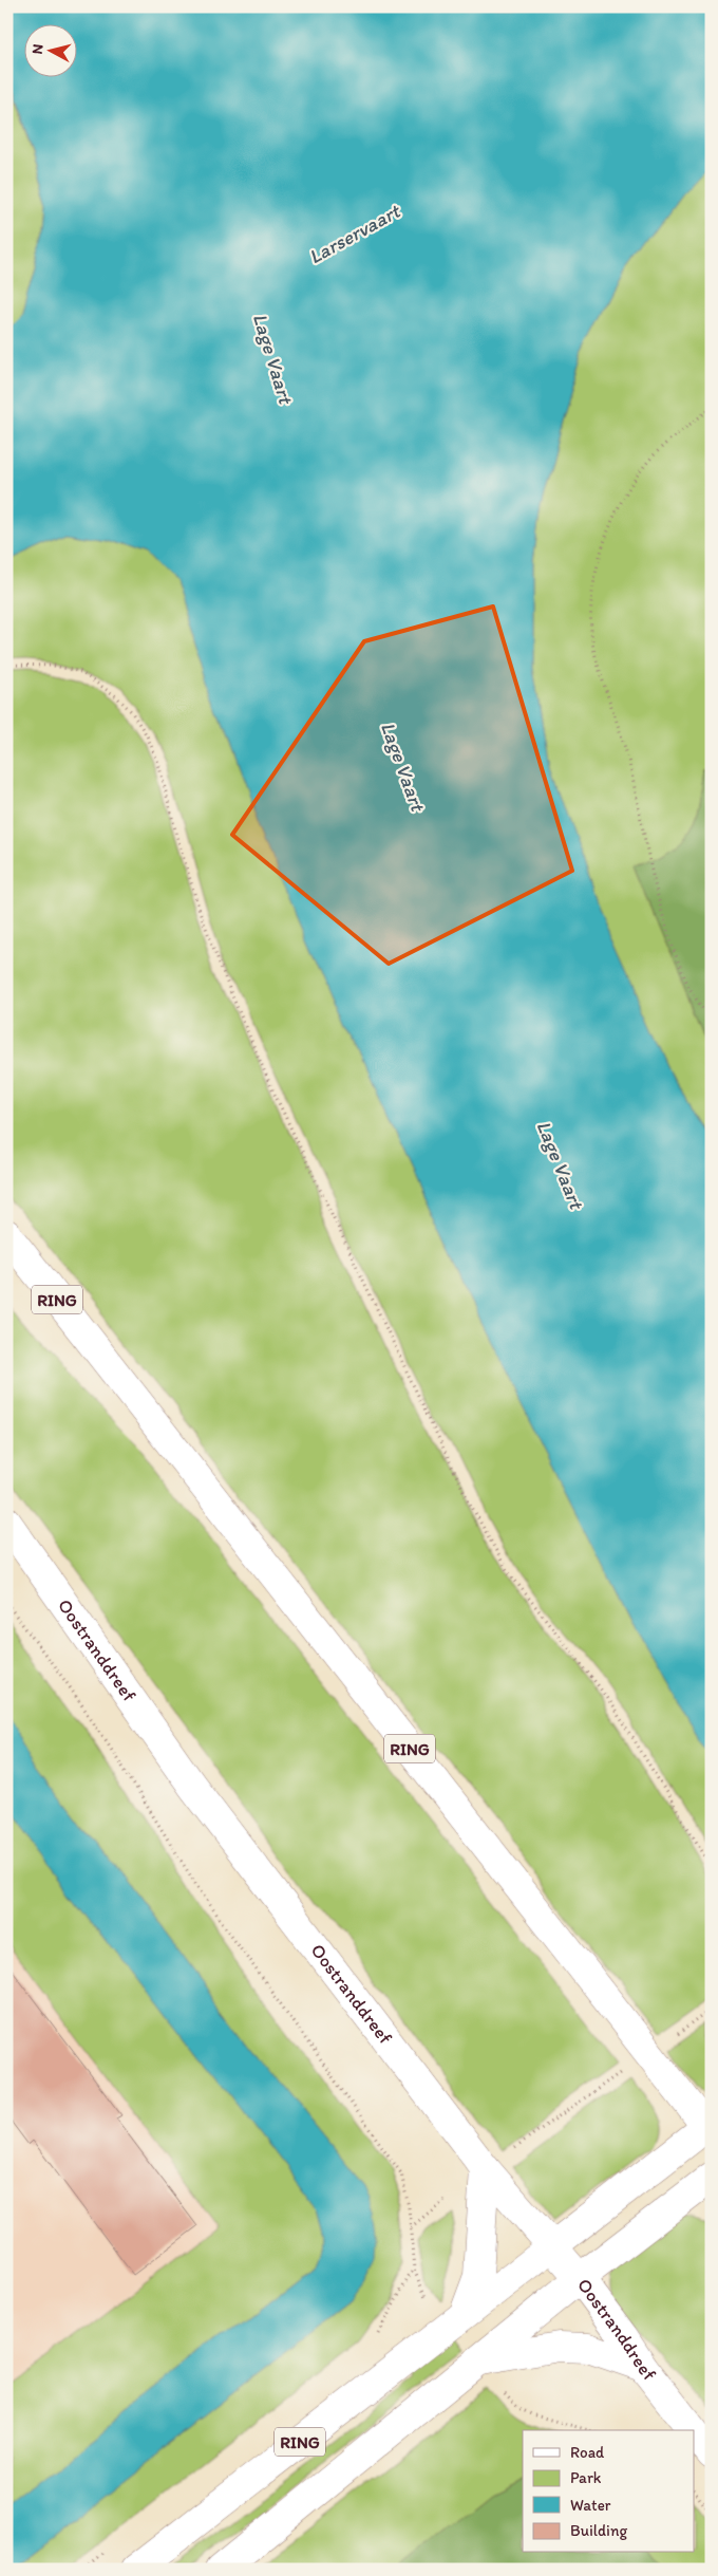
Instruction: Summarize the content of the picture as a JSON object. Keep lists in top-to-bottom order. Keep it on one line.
{"streets":{"main road":["RING","Oostranddreef"]},"crossings":[["RING","Oostranddreef"]],"water":["Larservaart","Lage Vaart"],"legend":["Road","Park","Water","Building"],"north":"left"}
